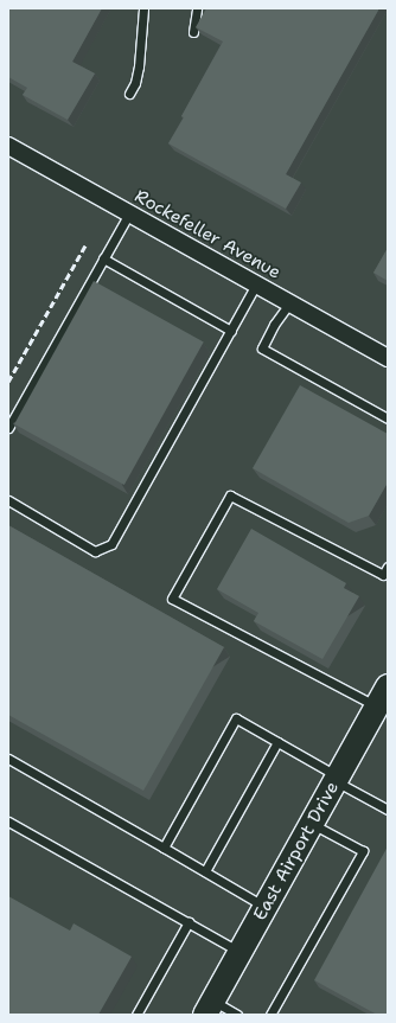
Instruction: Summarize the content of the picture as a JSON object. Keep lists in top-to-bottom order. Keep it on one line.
{"streets":{"main road":["East Airport Drive"],"street":["Rockefeller Avenue"]}}
